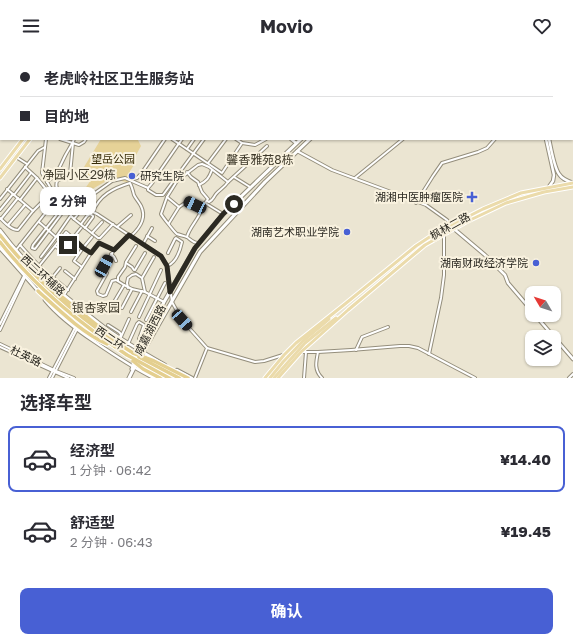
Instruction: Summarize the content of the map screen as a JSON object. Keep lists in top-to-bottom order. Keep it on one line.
{"streets":{"highway":["西二环"],"main road":["枫林二路","咸嘉湖西路"],"street":["西二环辅路","杜英路"]},"crossings":[["西二环辅路","咸嘉湖西路"]],"districts":["馨香雅苑8栋","净园小区29栋","银杏家园"],"parks":["望岳公园"],"places":{"other":["研究生院","湖南艺术职业学院","湖南财政经济学院"],"health":["湖湘中医肿瘤医院"]},"north":"top left","page":{"header":"Movio","banner":["老虎岭社区卫生服务站","目的地"],"bubble":"2 分钟","heading":"选择车型","list":[{"name":"经济型","note":"1 分钟 · 06:42","value":"¥14.40"},{"name":"舒适型","note":"2 分钟 · 06:43","value":"¥19.45"}],"buttons":"确认"}}
